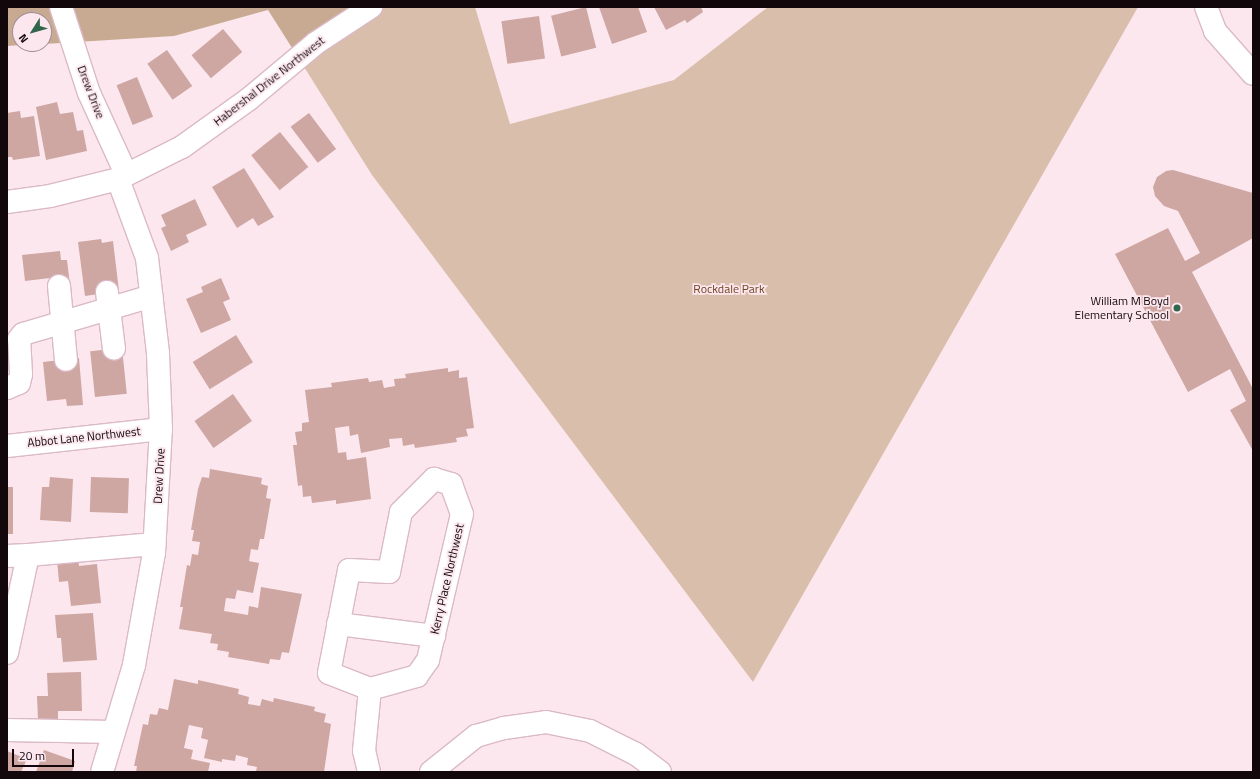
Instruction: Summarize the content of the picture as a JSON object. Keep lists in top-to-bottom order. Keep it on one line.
{"streets":{"street":["Habershal Drive Northwest","Drew Drive","Abbot Lane Northwest","Kerry Place Northwest"]},"crossings":[["Habershal Drive Northwest","Drew Drive"],["Drew Drive","Abbot Lane Northwest"]],"parks":["Rockdale Park"],"places":["William M Boyd Elementary School"],"scale_bar":"20 m","north":"bottom left"}
